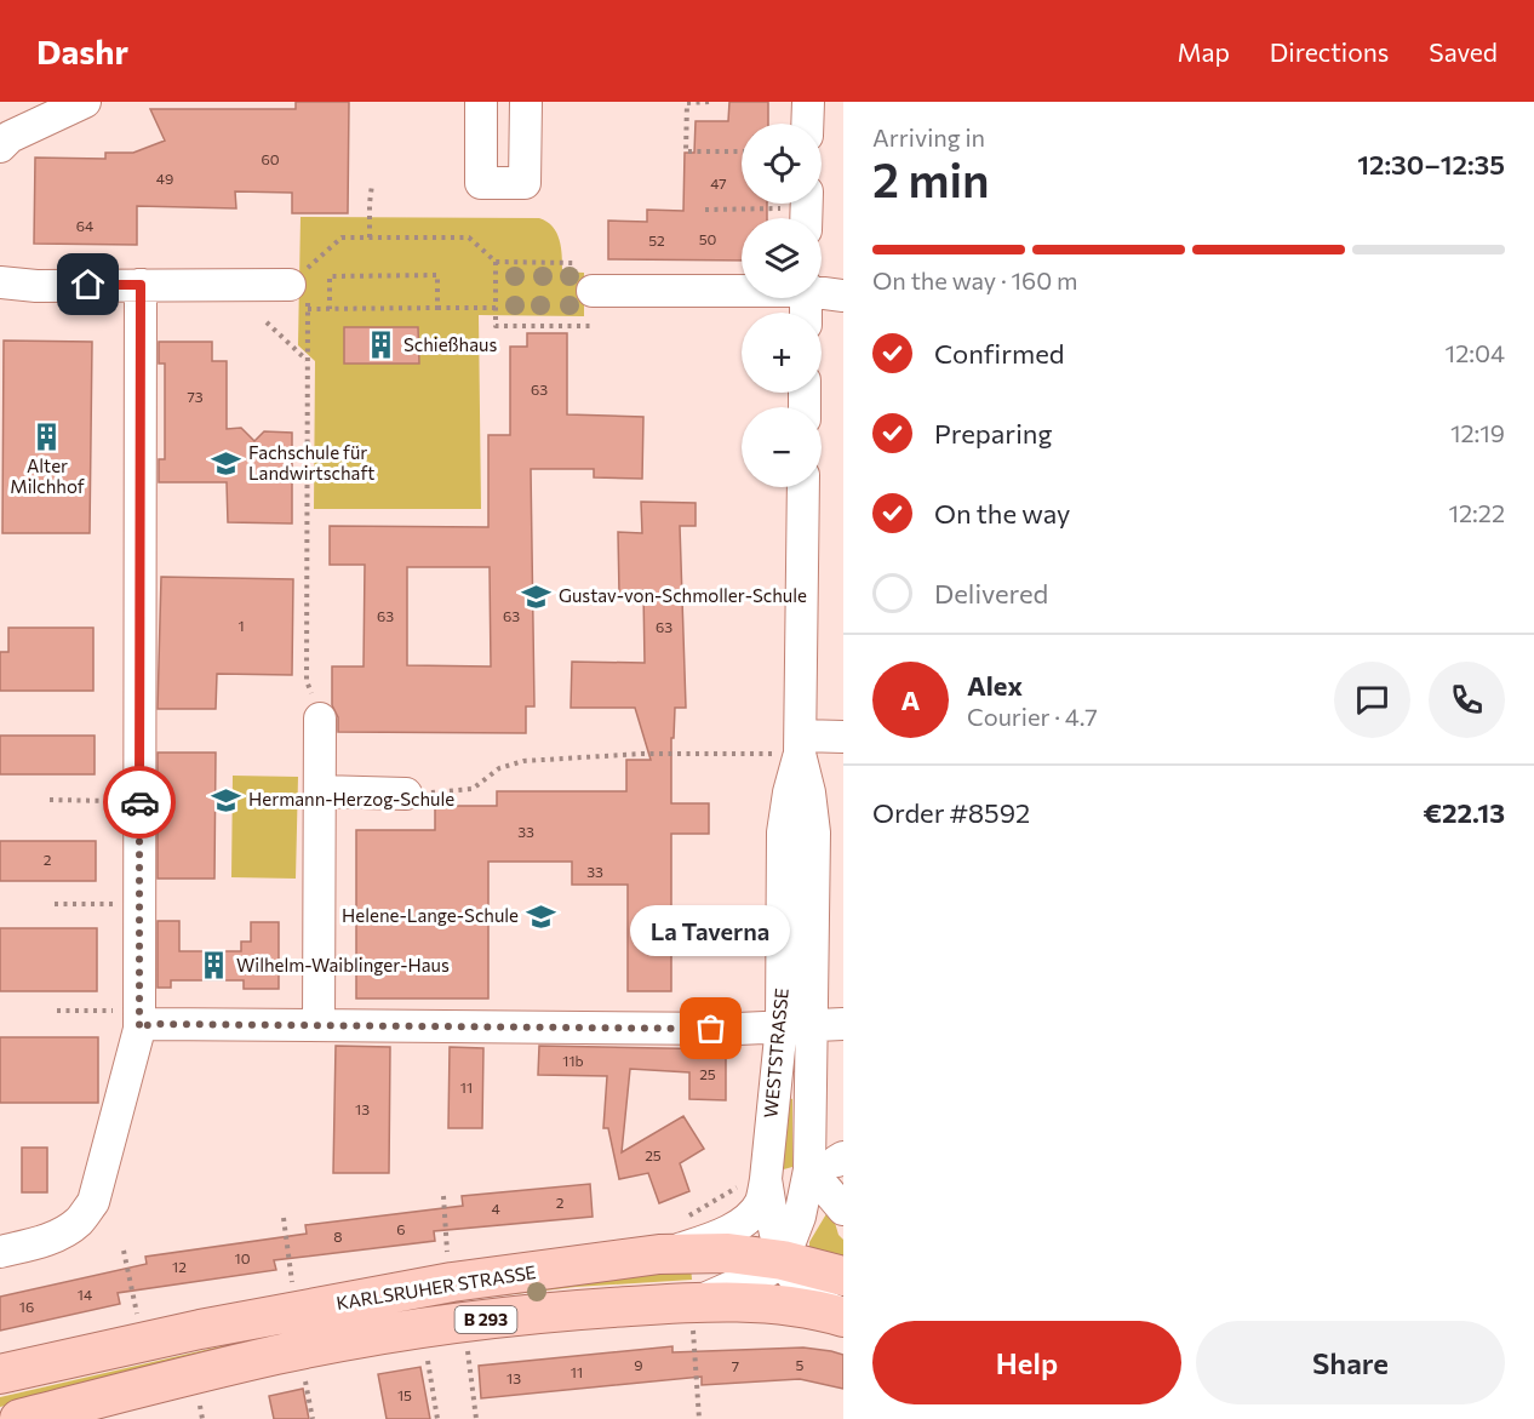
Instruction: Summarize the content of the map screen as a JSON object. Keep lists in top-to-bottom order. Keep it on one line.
{"streets":{"main road":["KARLSRUHER STRASSE","B 293"],"street":["WESTSTRASSE"]},"crossings":[["WESTSTRASSE","KARLSRUHER STRASSE"],["WESTSTRASSE","B 293"],["KARLSRUHER STRASSE","B 293"]],"places":{"building":["Schießhaus","Alter Milchhof","Wilhelm-Waiblinger-Haus"],"school or university":["Fachschule für Landwirtschaft","Gustav-von-Schmoller-Schule","Hermann-Herzog-Schule","Helene-Lange-Schule"],"other":["La Taverna"]},"house_numbers":["60","49","47","64","50","52","63","73","63","63","1","63","33","2","33","11b","25","11","13","25","2","4","6","8","10","12","14","16","9","5","7","11","13","15"],"page":{"header":"Dashr","nav":["Map","Directions","Saved"],"heading":["2 min","Arriving in","12:30–12:35"],"panel":["Alex","Courier · 4.7","Order #8592","€22.13"],"map_buttons":["+","−"],"bar":"On the way · 160 m","list":[["Confirmed","12:04"],["Preparing","12:19"],["On the way","12:22"],"Delivered"],"round":"A","bubble":"La Taverna","buttons":["Help","Share"]}}
